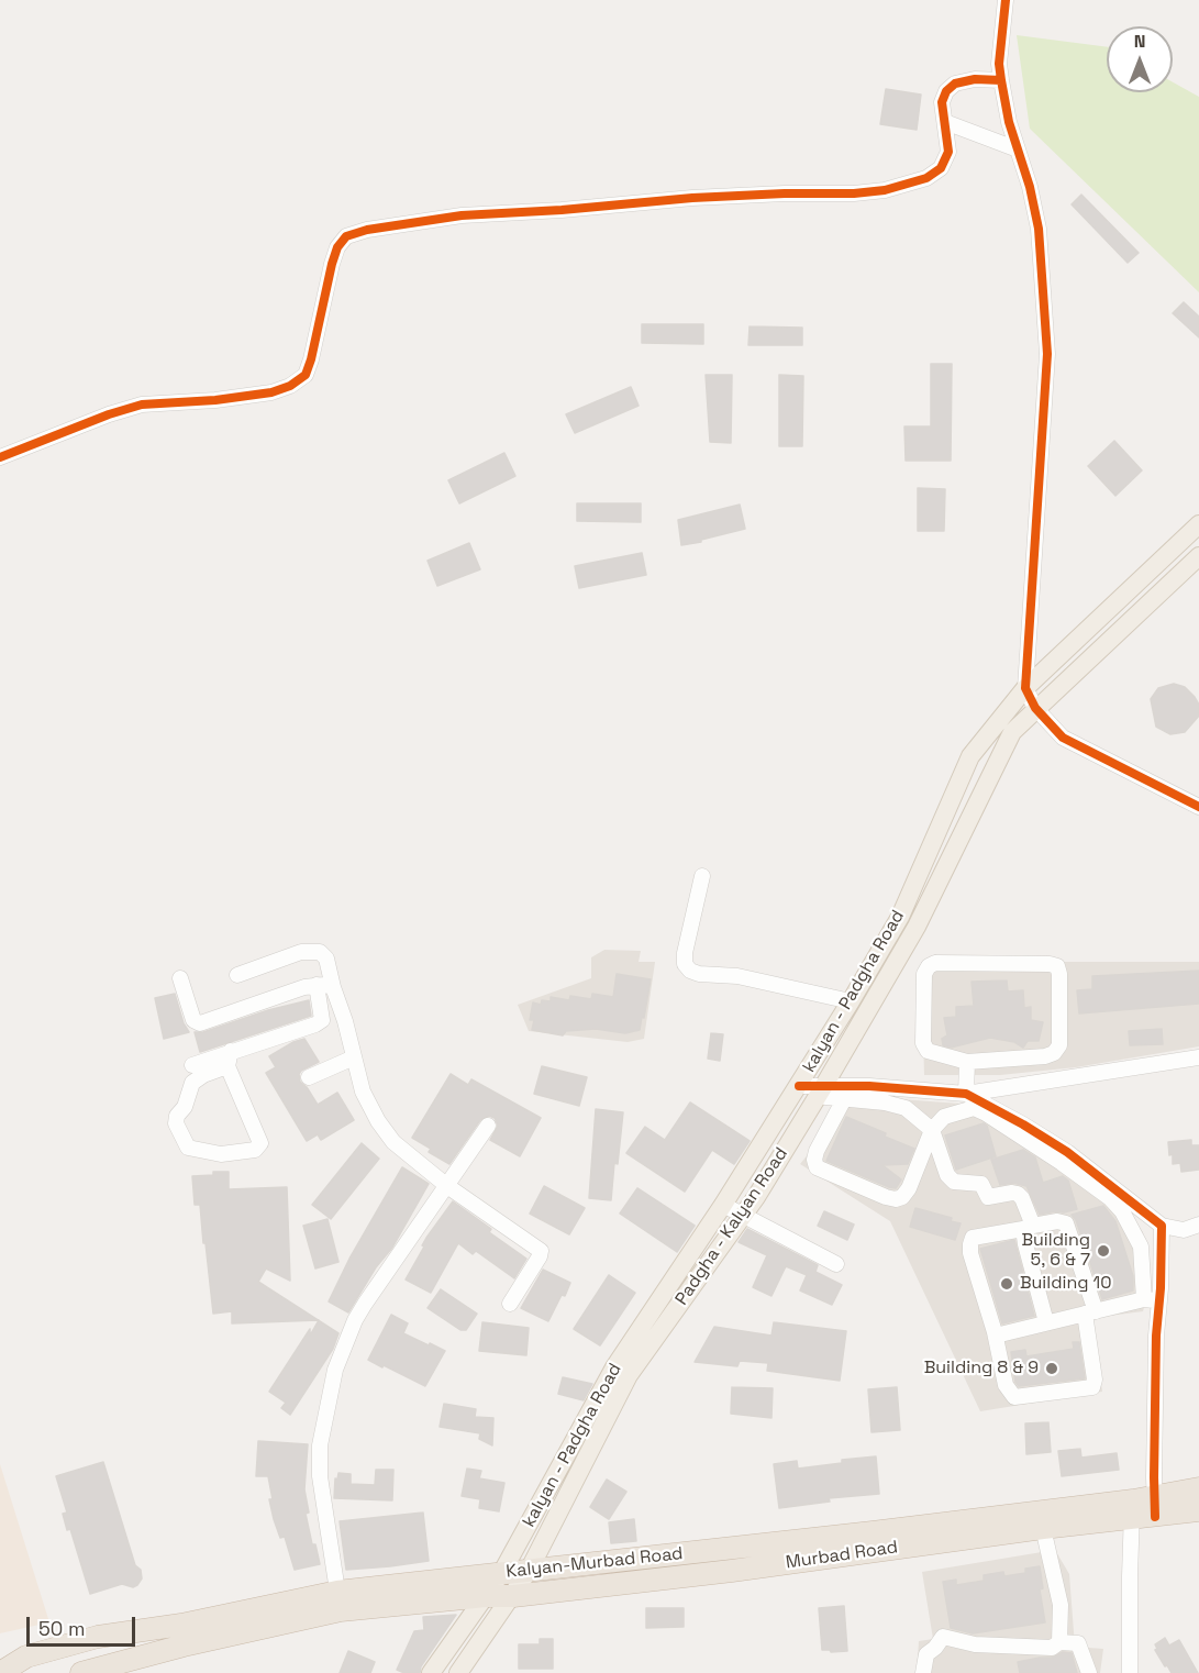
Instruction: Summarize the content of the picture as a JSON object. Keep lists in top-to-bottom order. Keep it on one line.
{"streets":{"highway":["Murbad Road","Kalyan-Murbad Road"],"main road":["kalyan - Padgha Road","Padgha - Kalyan Road"]},"crossings":[["kalyan - Padgha Road","Padgha - Kalyan Road"],["kalyan - Padgha Road","Murbad Road"],["kalyan - Padgha Road","Kalyan-Murbad Road"],["Murbad Road","Kalyan-Murbad Road"]],"places":["Building 5, 6 & 7","Building 10","Building 8 & 9"],"scale_bar":"50 m","north":"top"}
